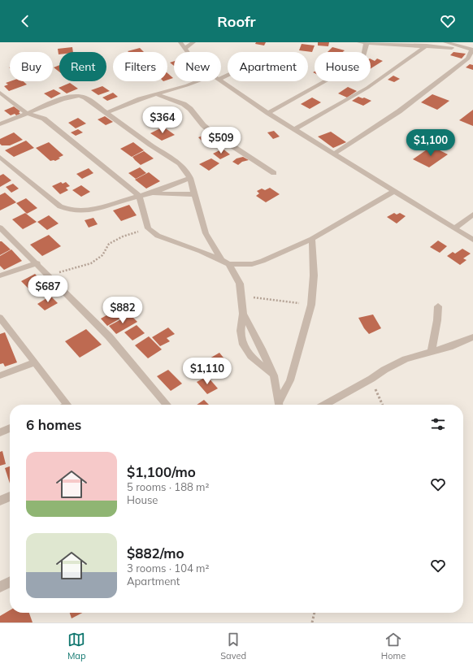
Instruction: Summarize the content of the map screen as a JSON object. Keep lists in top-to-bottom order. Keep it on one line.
{"page":{"header":"Roofr","chip":["Buy","Rent","Filters","New","Apartment","House"],"price":["$364","$509","$1,100","$687","$882","$1,110"],"heading":"6 homes","list":[{"name":"$1,100/mo","note":"5 rooms · 188 m² · House"},{"name":"$882/mo","note":"3 rooms · 104 m² · Apartment"}],"tabs":["Map","Saved","Home"]}}
